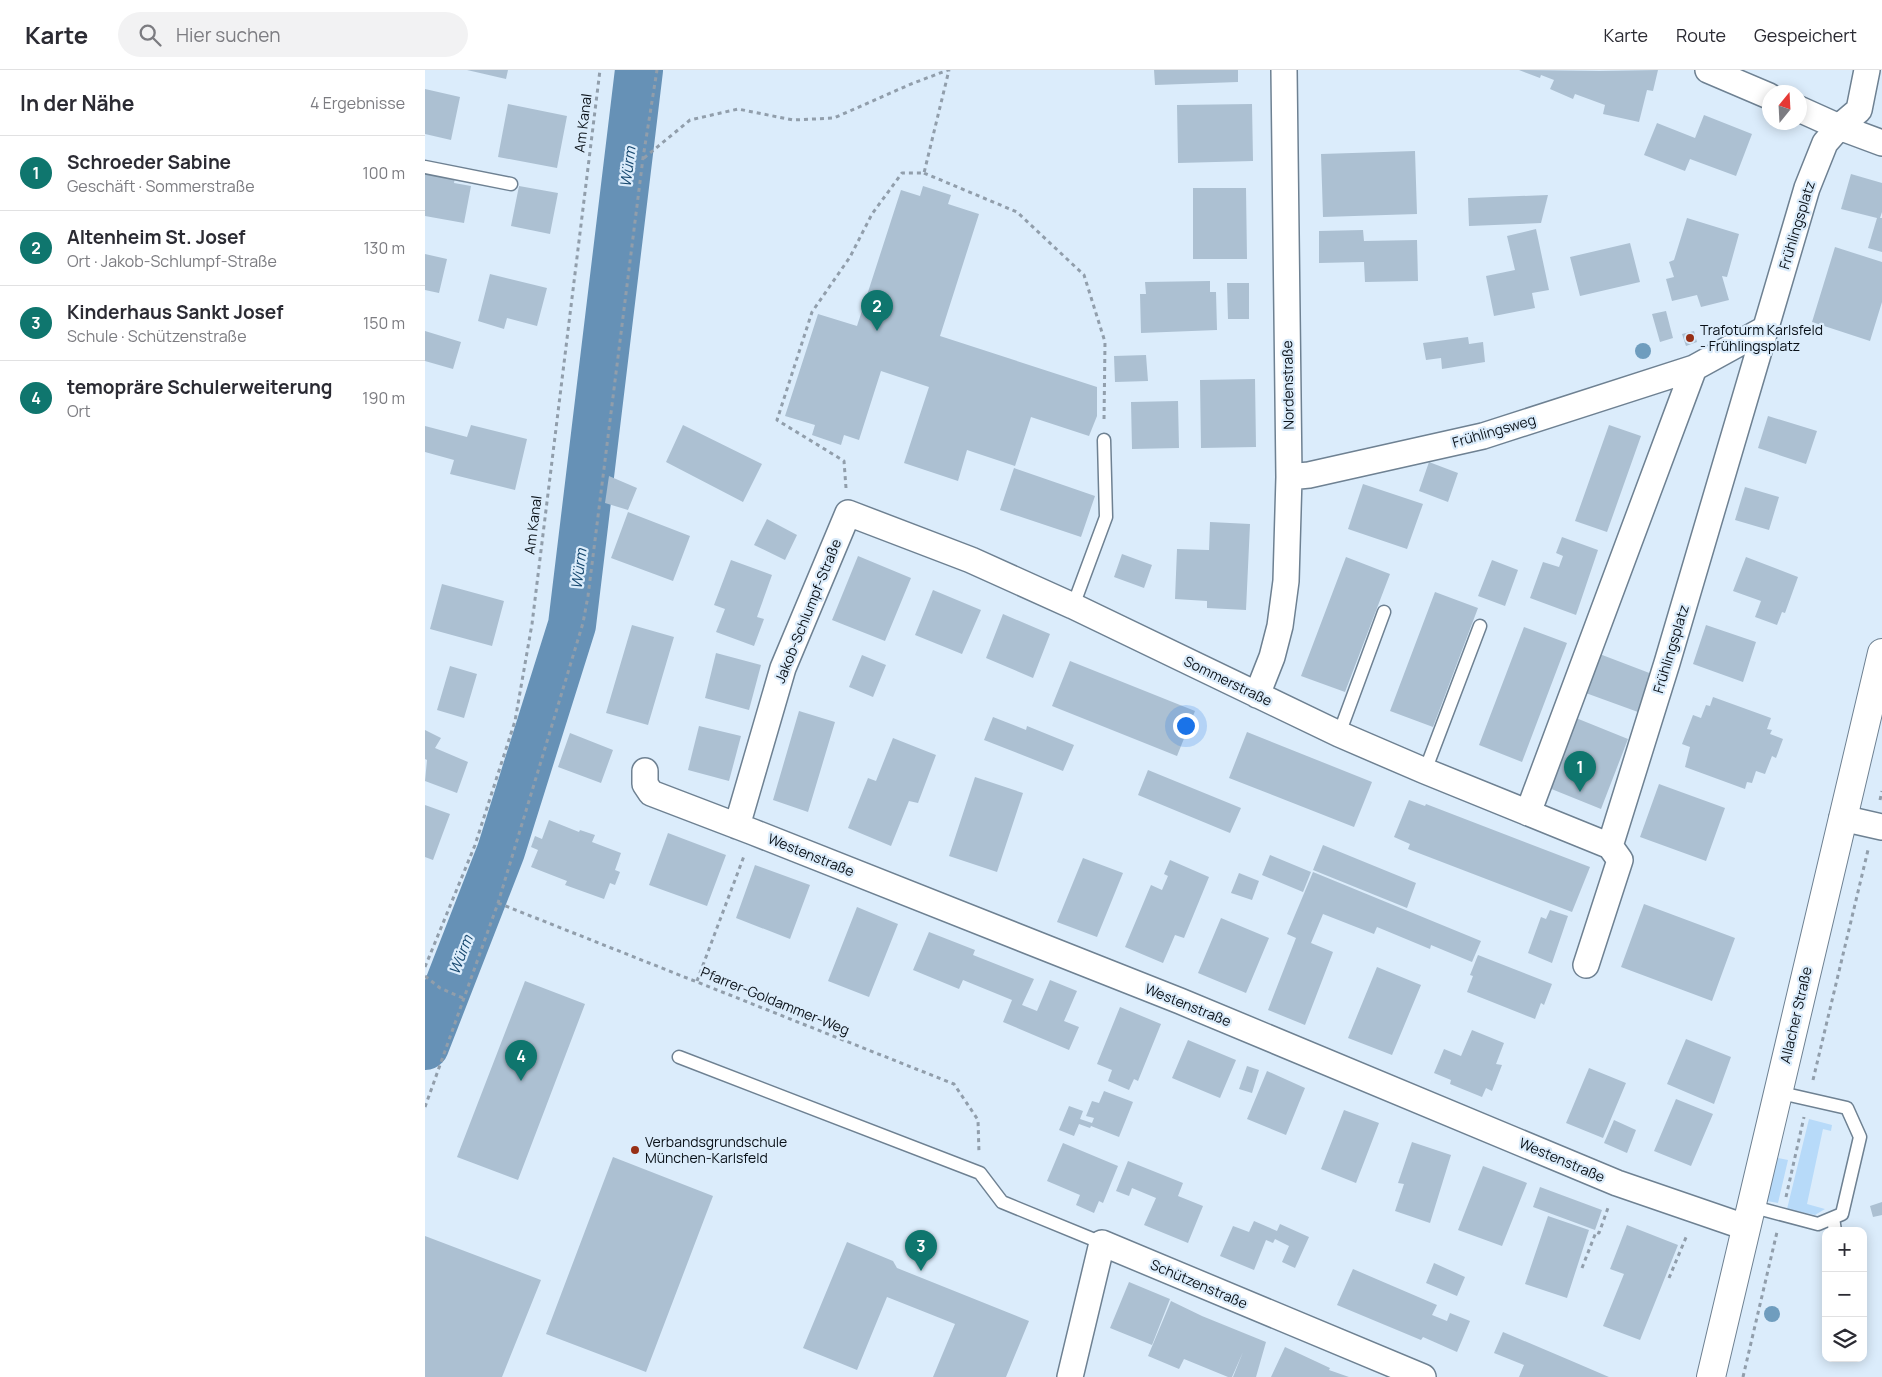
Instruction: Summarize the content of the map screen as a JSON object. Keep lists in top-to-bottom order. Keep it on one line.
{"streets":{"street":["Frühlingsplatz","Nordenstraße","Frühlingsweg","Jakob-Schlumpf-Straße","Sommerstraße","Westenstraße","Allacher Straße","Schützenstraße"],"path":["Am Kanal","Pfarrer-Goldammer-Weg"]},"crossings":[["Frühlingsplatz","Sommerstraße"],["Nordenstraße","Frühlingsweg"],["Nordenstraße","Sommerstraße"],["Jakob-Schlumpf-Straße","Sommerstraße"],["Jakob-Schlumpf-Straße","Westenstraße"],["Westenstraße","Allacher Straße"]],"water":["Würm"],"places":["Trafoturm Karlsfeld - Frühlingsplatz","Verbandsgrundschule München-Karlsfeld"],"north":"top","page":{"header":"Karte","search":"Hier suchen","nav":["Karte","Route","Gespeichert"],"heading":["In der Nähe","4 Ergebnisse"],"list":[{"mark":"1","name":"Schroeder Sabine","note":"Geschäft · Sommerstraße","value":"100 m"},{"mark":"2","name":"Altenheim St. Josef","note":"Ort · Jakob-Schlumpf-Straße","value":"130 m"},{"mark":"3","name":"Kinderhaus Sankt Josef","note":"Schule · Schützenstraße","value":"150 m"},{"mark":"4","name":"temopräre Schulerweiterung","note":"Ort","value":"190 m"}],"pins":["2","1","4","3"],"map_buttons":["+","−"]}}
